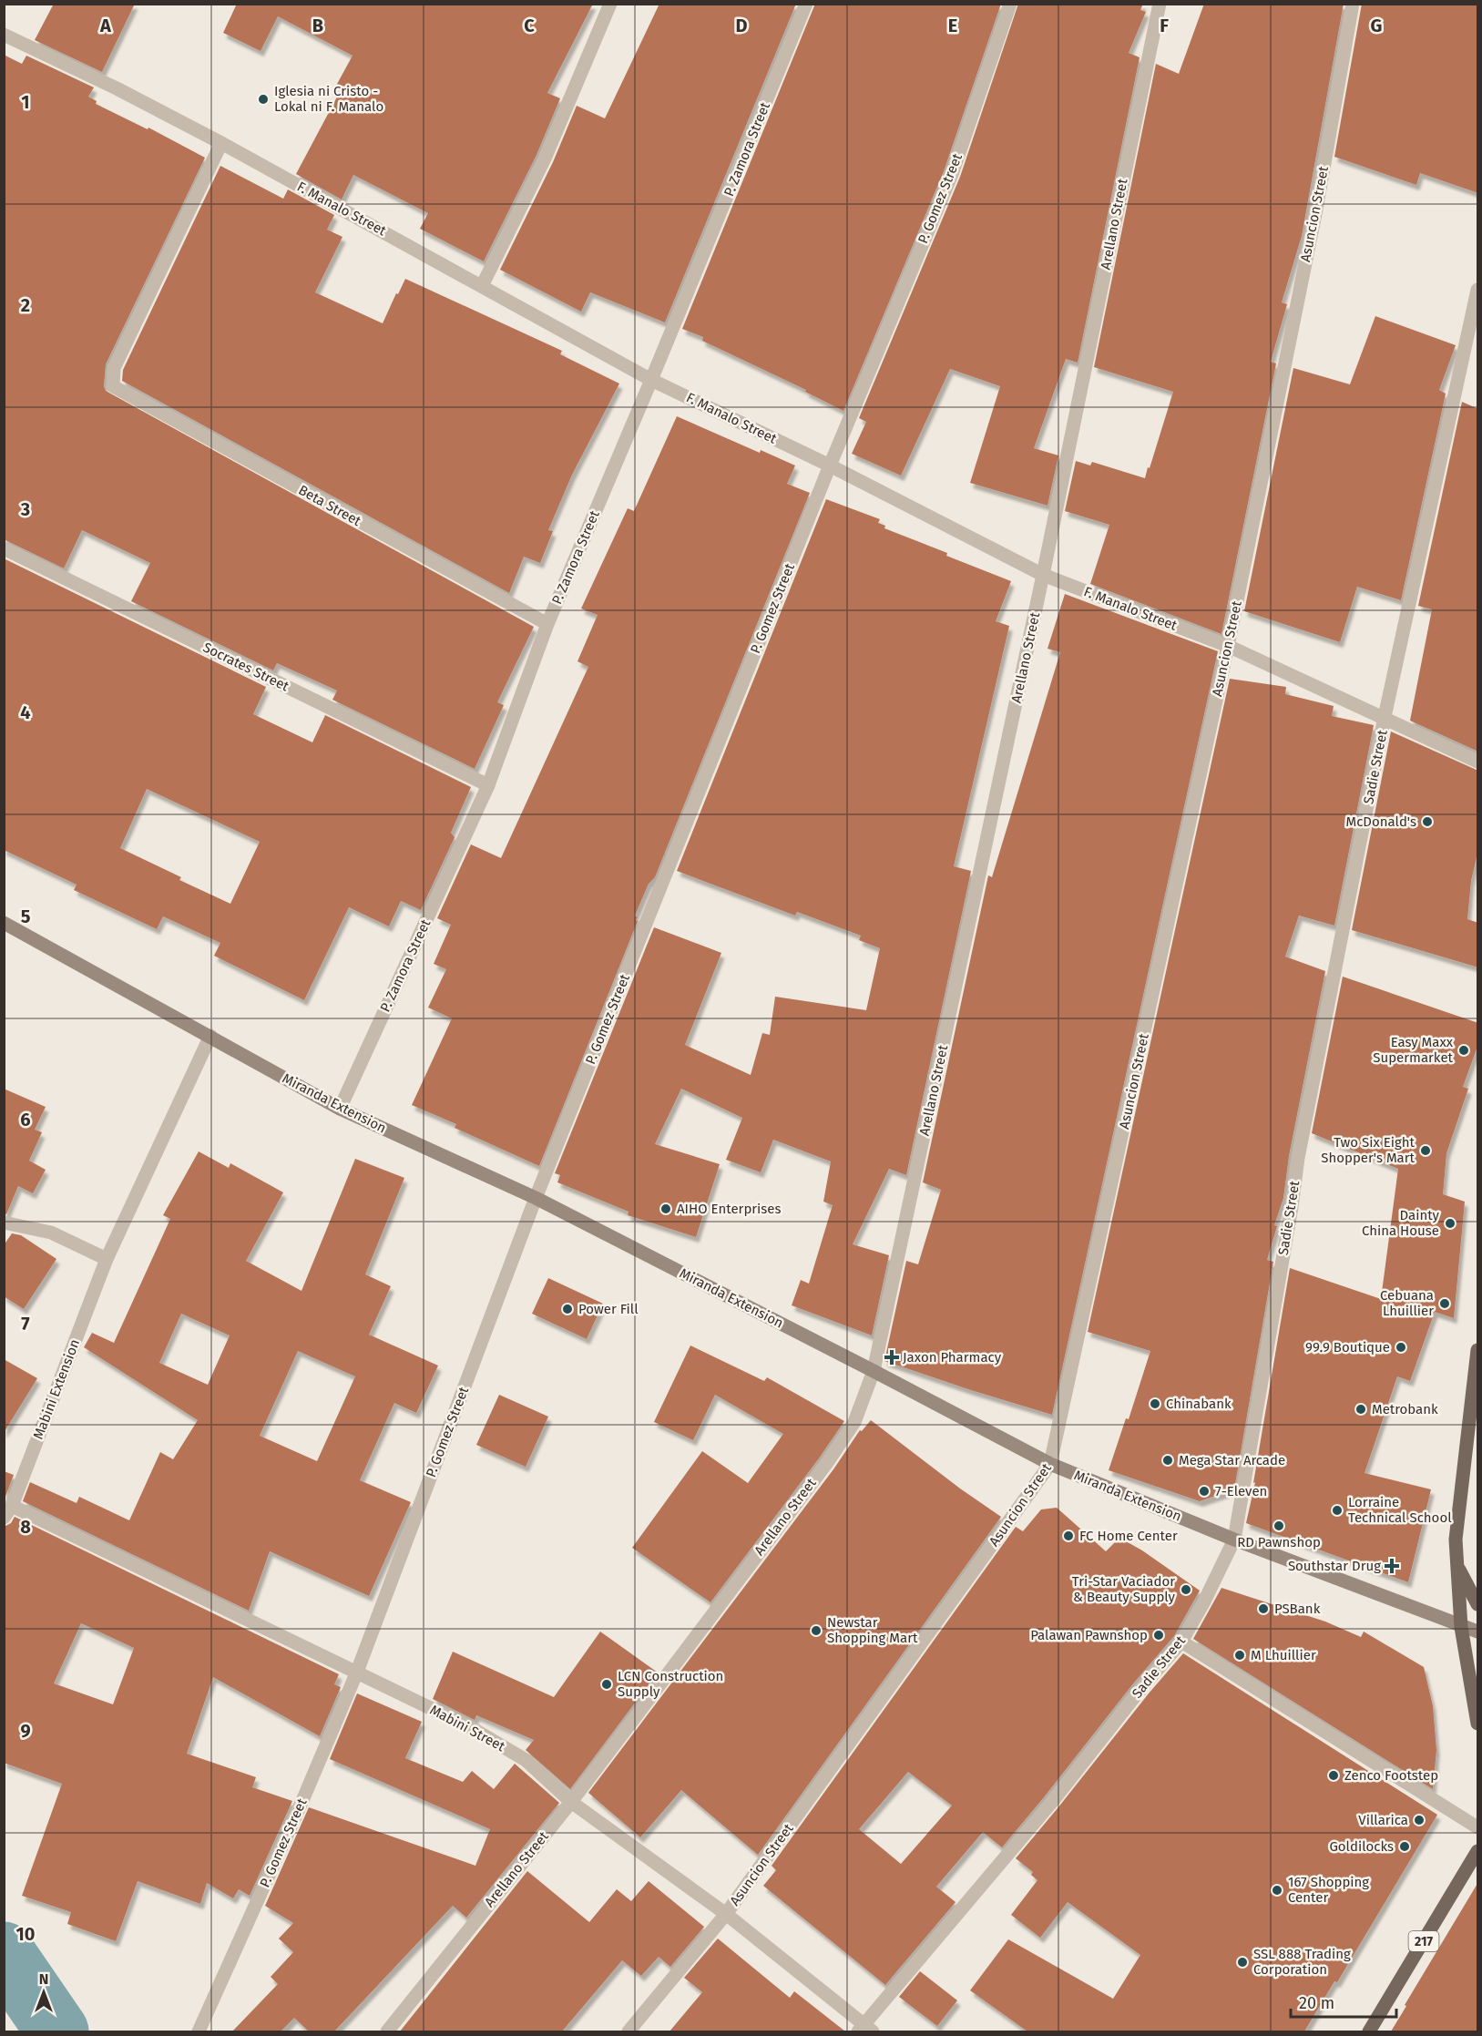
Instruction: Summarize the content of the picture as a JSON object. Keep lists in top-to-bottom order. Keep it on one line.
{"streets":{"main road":["Miranda Extension","217"],"street":["P. Zamora Street","P. Gomez Street","F. Manalo Street","Asuncion Street","Arellano Street","Beta Street","Socrates Street","Sadie Street","Mabini Extension","Mabini Street"]},"crossings":[["P. Zamora Street","F. Manalo Street"],["P. Zamora Street","Beta Street"],["P. Zamora Street","Socrates Street"],["P. Zamora Street","Miranda Extension"],["P. Gomez Street","F. Manalo Street"],["P. Gomez Street","Miranda Extension"],["P. Gomez Street","Mabini Street"],["F. Manalo Street","Asuncion Street"],["F. Manalo Street","Arellano Street"],["F. Manalo Street","Beta Street"],["F. Manalo Street","Sadie Street"],["Asuncion Street","Miranda Extension"],["Asuncion Street","Mabini Street"],["Arellano Street","Miranda Extension"],["Arellano Street","Mabini Street"],["Sadie Street","Miranda Extension"],["Sadie Street","Mabini Street"],["Miranda Extension","Mabini Extension"],["Mabini Extension","Mabini Street"]],"places":{"other":["Iglesia ni Cristo - Lokal ni F. Manalo","McDonald's","Easy Maxx Supermarket","Two Six Eight Shopper's Mart","AIHO Enterprises","Dainty China House","Cebuana Lhuillier","Power Fill","99.9 Boutique","Chinabank","Metrobank","Mega Star Arcade","7-Eleven","Lorraine Technical School","RD Pawnshop","FC Home Center","Tri-Star Vaciador & Beauty Supply","PSBank","Newstar Shopping Mart","Palawan Pawnshop","M Lhuillier","LCN Construction Supply","Zenco Footstep","Villarica","Goldilocks","167 Shopping Center","SSL 888 Trading Corporation"],"health":["Jaxon Pharmacy","Southstar Drug"]},"scale_bar":"20 m","north":"top","grid":{"columns":["A","B","C","D","E","F","G"],"rows":["1","2","3","4","5","6","7","8","9","10"]}}
